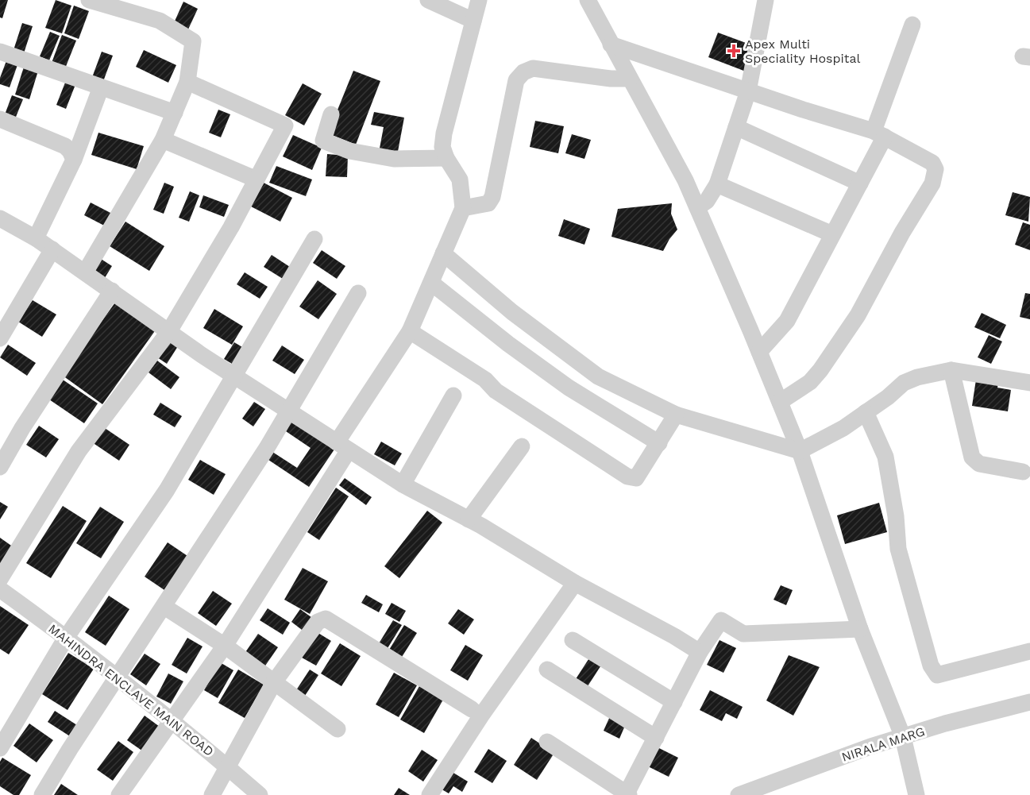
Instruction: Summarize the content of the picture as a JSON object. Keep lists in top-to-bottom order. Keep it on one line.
{"streets":{"street":["MAHINDRA ENCLAVE MAIN ROAD","NIRALA MARG"]},"places":{"health":["Apex Multi Speciality Hospital"]}}
